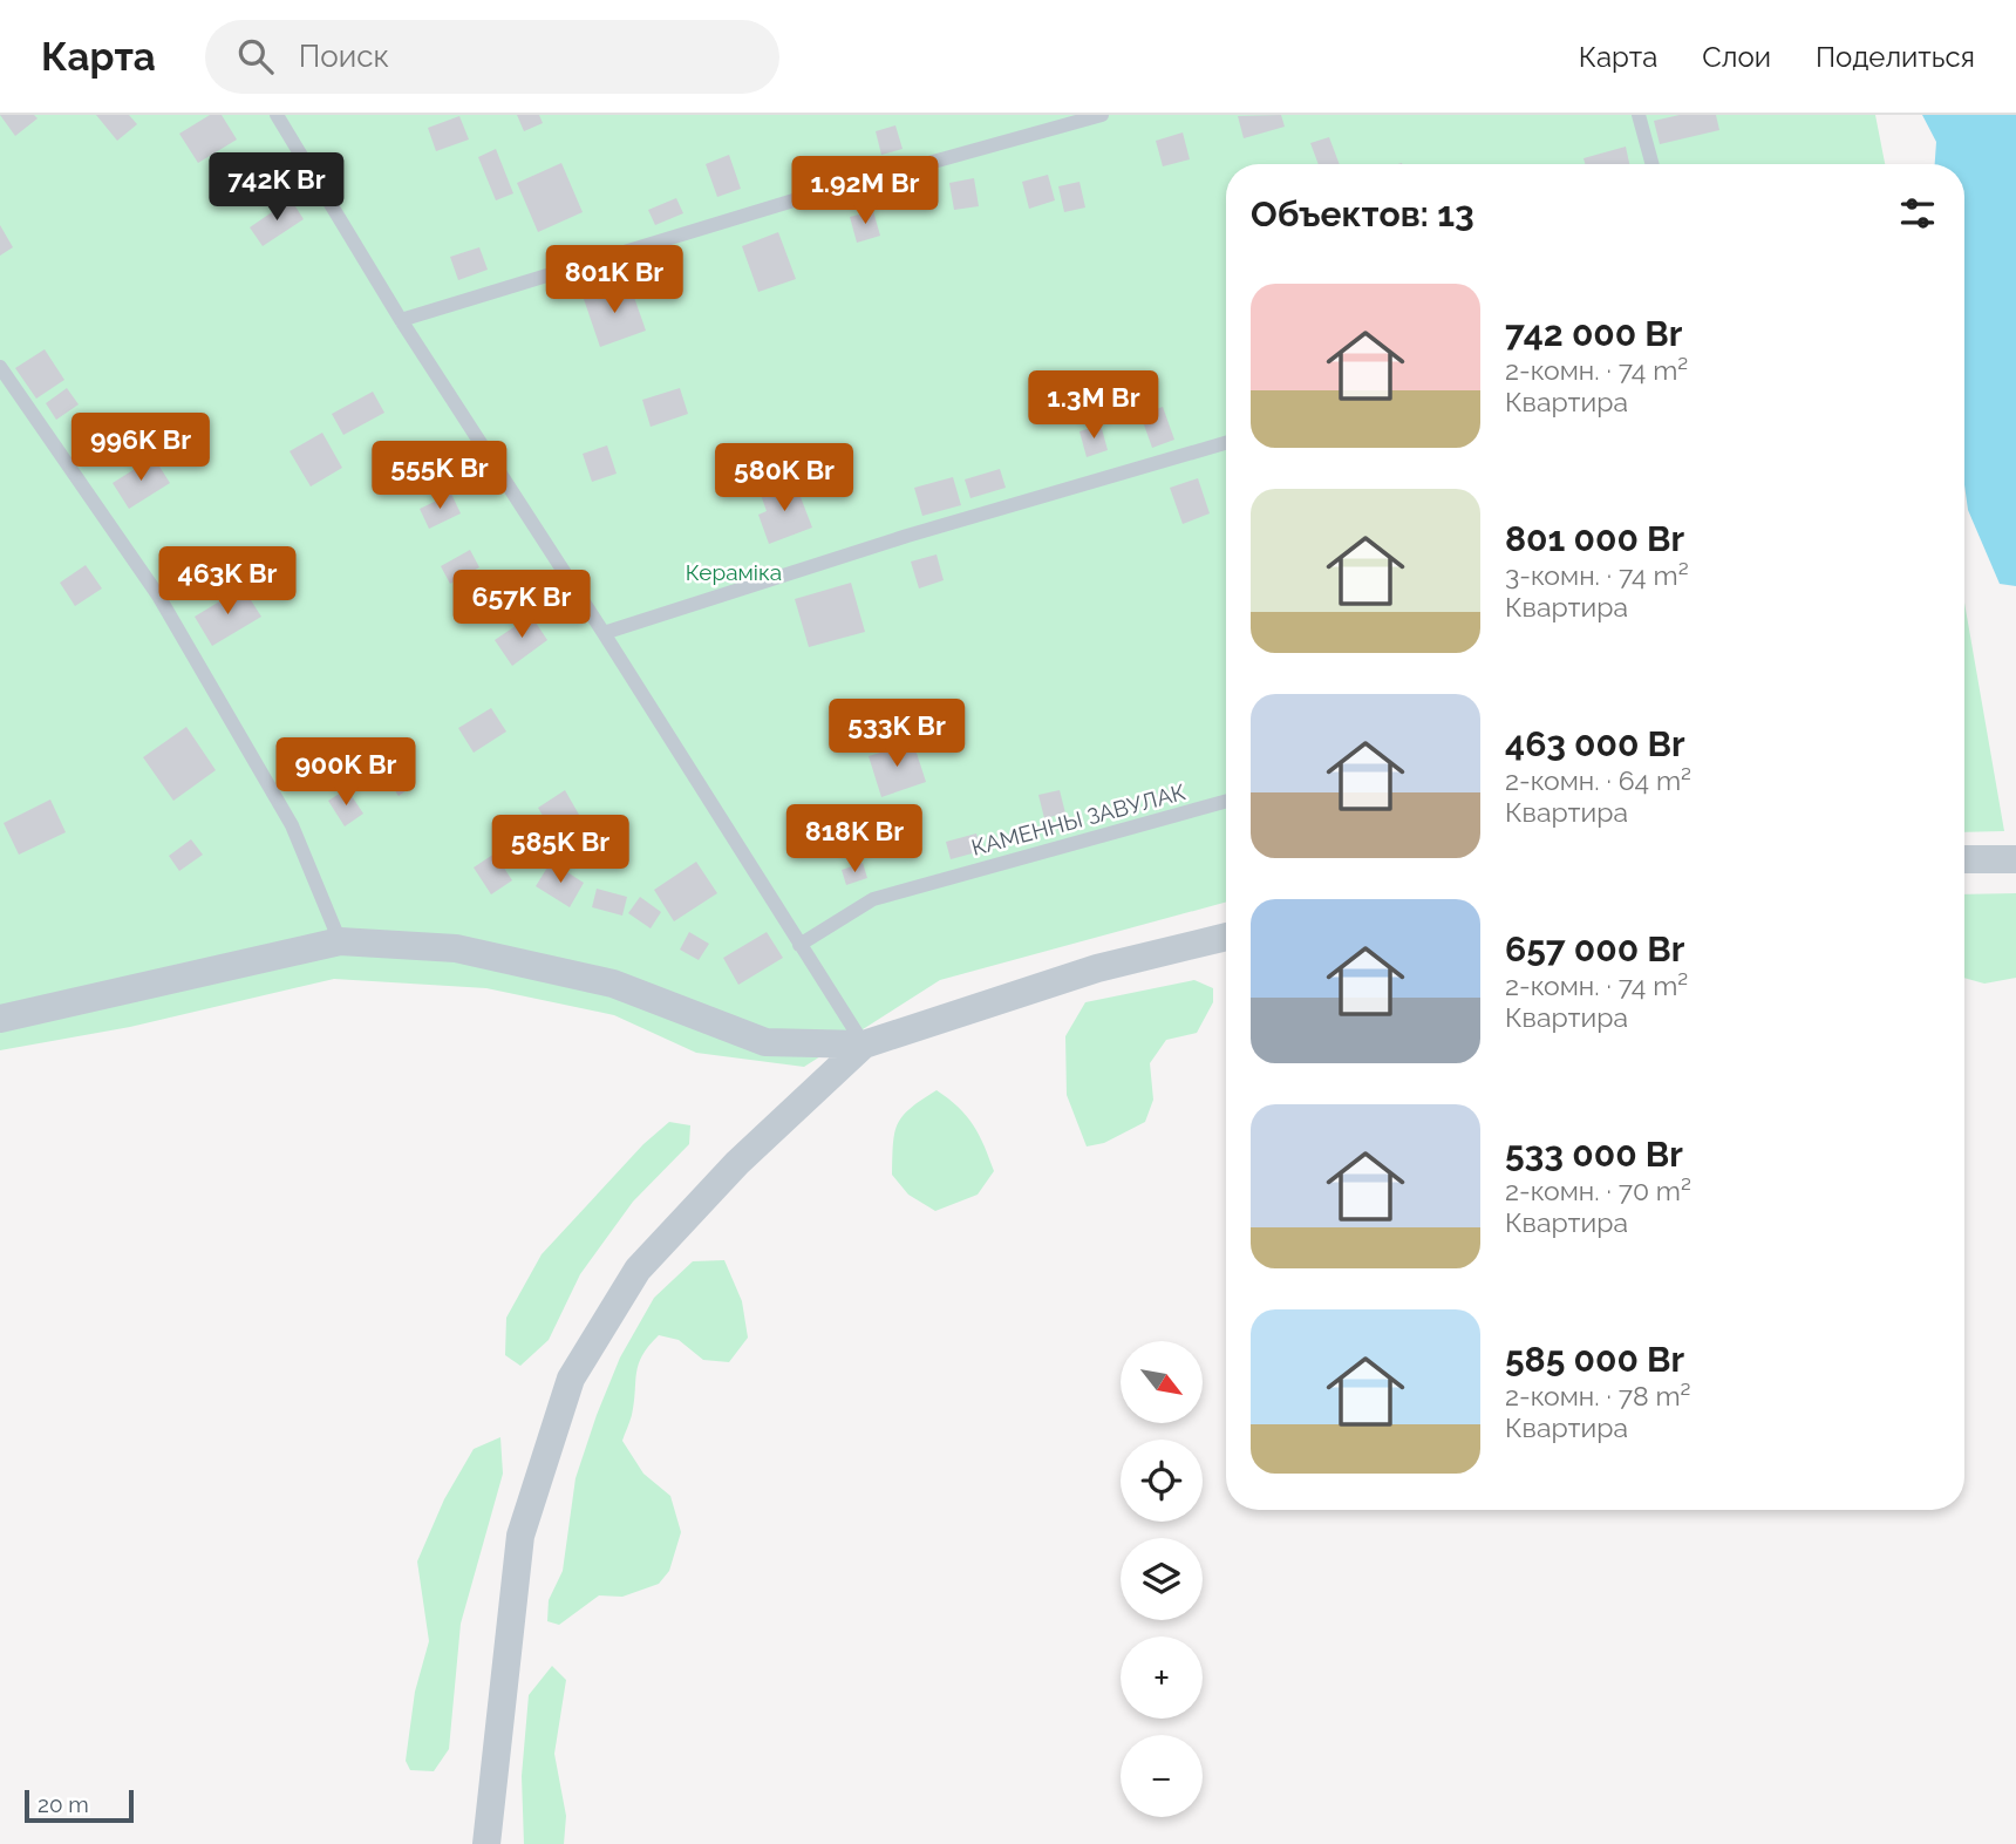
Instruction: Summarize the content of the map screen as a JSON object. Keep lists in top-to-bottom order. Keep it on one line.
{"streets":{"lane":["КАМЕННЫ ЗАВУЛАК"]},"parks":["Кераміка"],"scale_bar":"20 m","north":"bottom right","page":{"header":"Карта","search":"Поиск","nav":["Карта","Слои","Поделиться"],"price":["742K Br","1.92M Br","801K Br","1.3M Br","996K Br","555K Br","580K Br","463K Br","657K Br","533K Br","900K Br","818K Br","585K Br"],"heading":"Объектов: 13","list":[{"name":"742 000 Br","note":"2-комн. · 74 m² · Квартира"},{"name":"801 000 Br","note":"3-комн. · 74 m² · Квартира"},{"name":"463 000 Br","note":"2-комн. · 64 m² · Квартира"},{"name":"657 000 Br","note":"2-комн. · 74 m² · Квартира"},{"name":"533 000 Br","note":"2-комн. · 70 m² · Квартира"},{"name":"585 000 Br","note":"2-комн. · 78 m² · Квартира"}],"map_buttons":["+","−"],"scale":"20 m"}}
